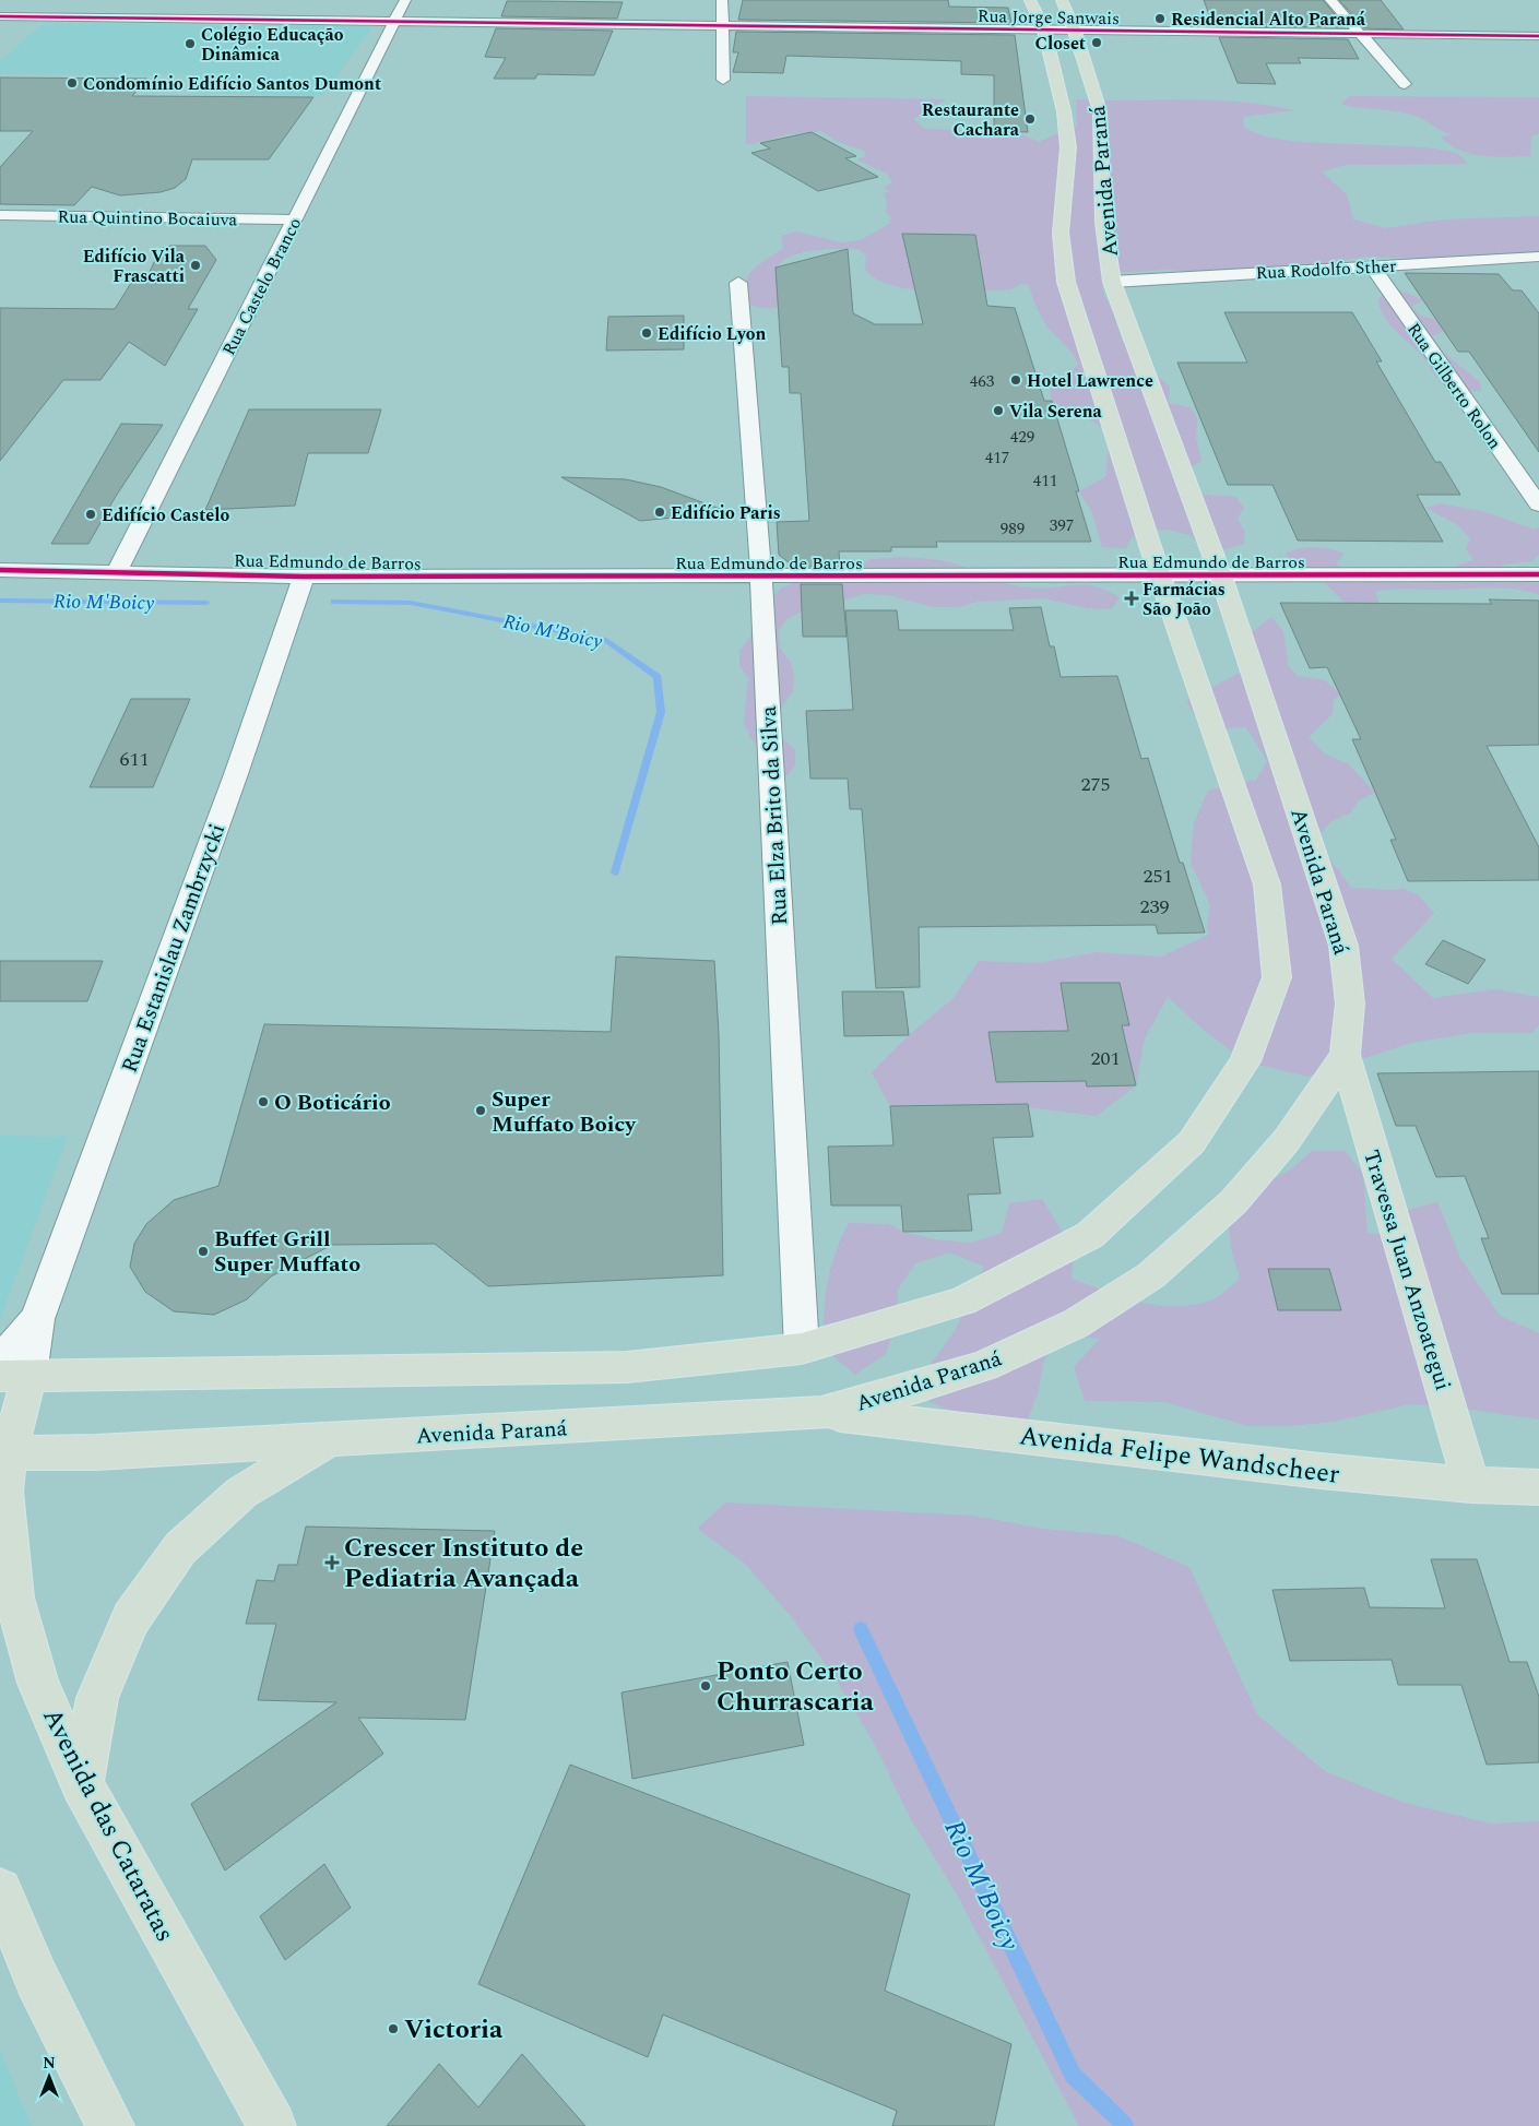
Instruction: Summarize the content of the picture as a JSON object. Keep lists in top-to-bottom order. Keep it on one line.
{"streets":{"main road":["Avenida Paraná","Travessa Juan Anzoategui","Avenida Felipe Wandscheer","Avenida das Cataratas"],"street":["Rua Jorge Sanwais","Rua Quintino Bocaiuva","Rua Rodolfo Sther","Rua Castelo Branco","Rua Gilberto Rolon","Rua Edmundo de Barros","Rua Elza Brito da Silva","Rua Estanislau Zambrzycki"]},"crossings":[["Rua Jorge Sanwais","Avenida Paraná"],["Rua Jorge Sanwais","Rua Castelo Branco"],["Avenida Paraná","Rua Rodolfo Sther"],["Avenida Paraná","Rua Edmundo de Barros"],["Avenida Paraná","Rua Elza Brito da Silva"],["Avenida Paraná","Rua Estanislau Zambrzycki"],["Avenida Paraná","Travessa Juan Anzoategui"],["Avenida Paraná","Avenida Felipe Wandscheer"],["Avenida Paraná","Avenida das Cataratas"],["Rua Quintino Bocaiuva","Rua Castelo Branco"],["Rua Rodolfo Sther","Rua Gilberto Rolon"],["Rua Castelo Branco","Rua Edmundo de Barros"],["Rua Edmundo de Barros","Rua Elza Brito da Silva"],["Rua Edmundo de Barros","Rua Estanislau Zambrzycki"],["Rua Estanislau Zambrzycki","Avenida das Cataratas"],["Travessa Juan Anzoategui","Avenida Felipe Wandscheer"]],"water":["Rio M'Boicy"],"places":{"other":["Residencial Alto Paraná","Closet","Colégio Educação Dinâmica","Condomínio Edifício Santos Dumont","Restaurante Cachara","Edifício Vila Frascatti","Edifício Lyon","Hotel Lawrence","Vila Serena","Edifício Paris","Edifício Castelo","O Boticário","Super Muffato Boicy","Buffet Grill Super Muffato","Ponto Certo Churrascaria","Victoria"],"health":["Farmácias São João","Crescer Instituto de Pediatria Avançada"]},"house_numbers":["463","429","417","411","397","989","611","275","251","239","201"],"north":"top"}
